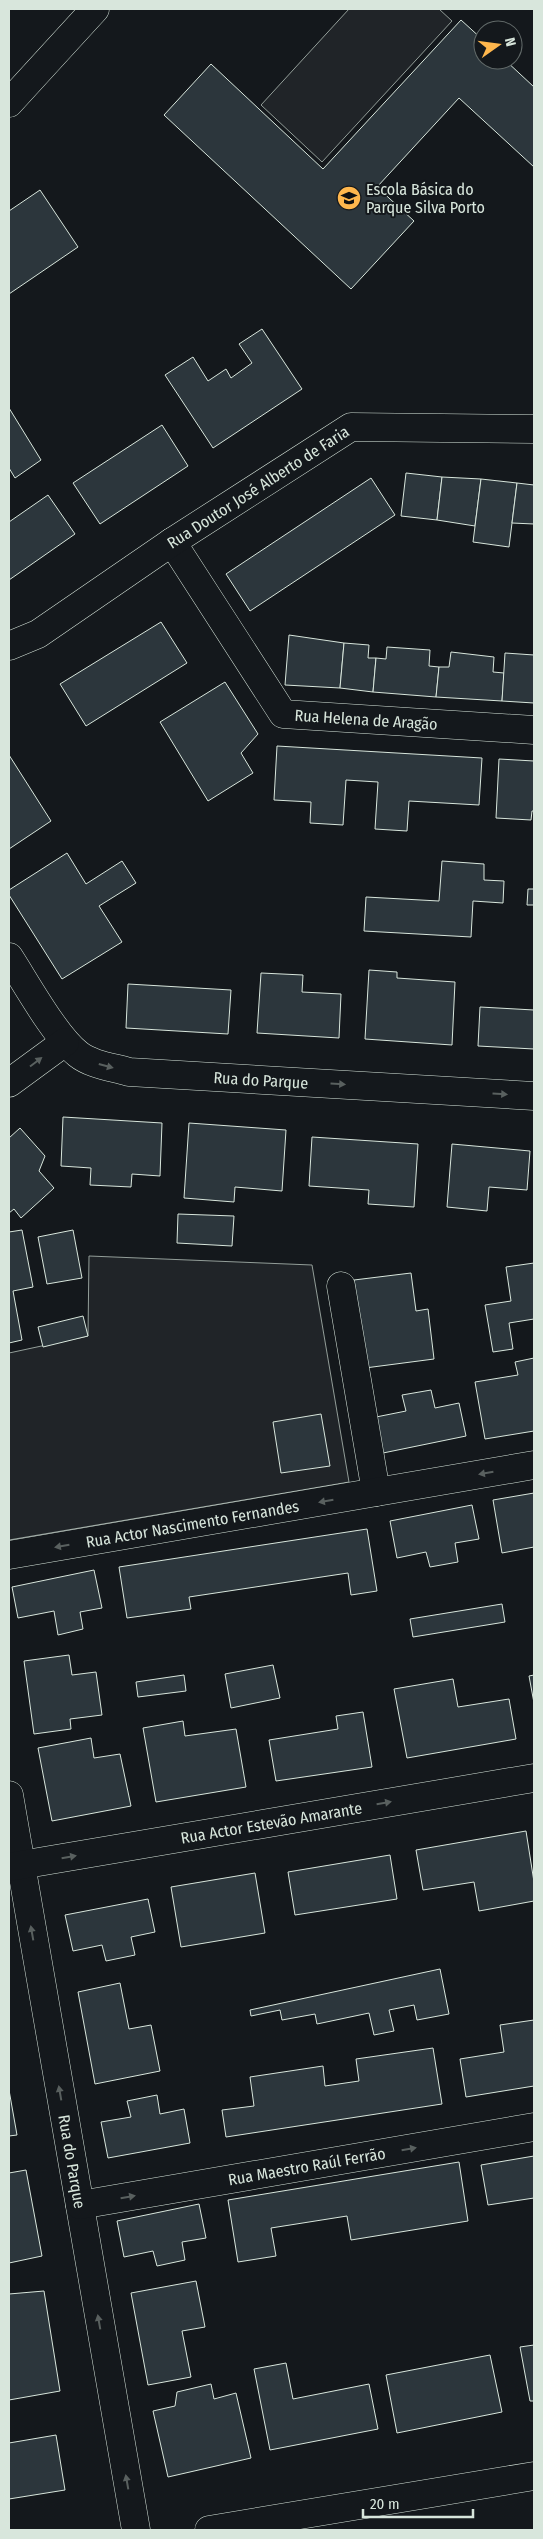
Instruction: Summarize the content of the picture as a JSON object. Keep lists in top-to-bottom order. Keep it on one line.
{"streets":{"street":["Rua Doutor José Alberto de Faria","Rua Helena de Aragão","Rua do Parque","Rua Actor Nascimento Fernandes","Rua Actor Estevão Amarante","Rua Maestro Raúl Ferrão"]},"crossings":[["Rua Doutor José Alberto de Faria","Rua Helena de Aragão"],["Rua do Parque","Rua Actor Estevão Amarante"],["Rua do Parque","Rua Maestro Raúl Ferrão"]],"one_way":["Rua Actor Nascimento Fernandes","Rua Actor Estevão Amarante","Rua Maestro Raúl Ferrão"],"places":{"school or university":["Escola Básica do Parque Silva Porto"]},"scale_bar":"20 m","north":"right"}
